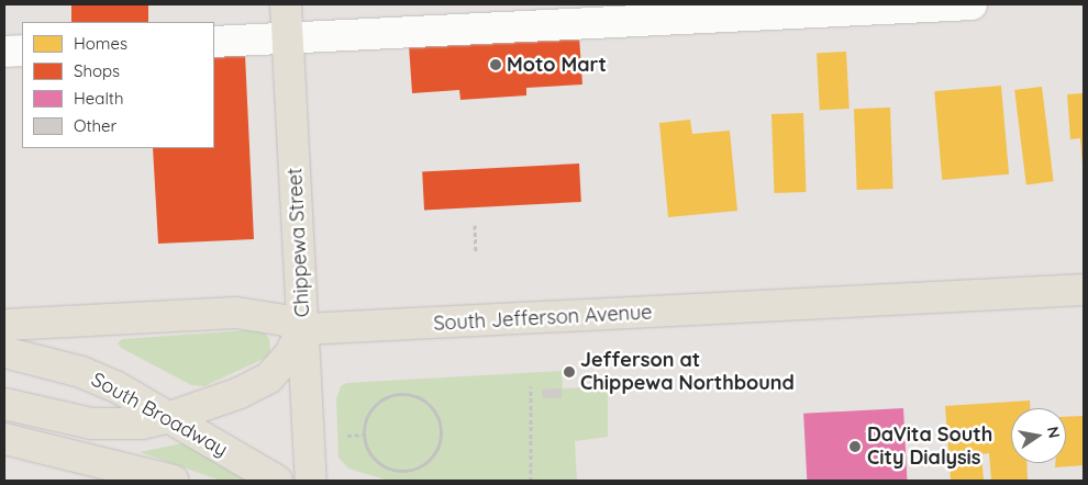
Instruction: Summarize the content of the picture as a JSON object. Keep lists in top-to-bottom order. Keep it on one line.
{"streets":{"main road":["Chippewa Street","South Jefferson Avenue","South Broadway"]},"crossings":[["Chippewa Street","South Jefferson Avenue"]],"places":["Moto Mart","Jefferson at Chippewa Northbound","DaVita South City Dialysis"],"legend":["Homes","Shops","Health","Other"],"north":"right"}
